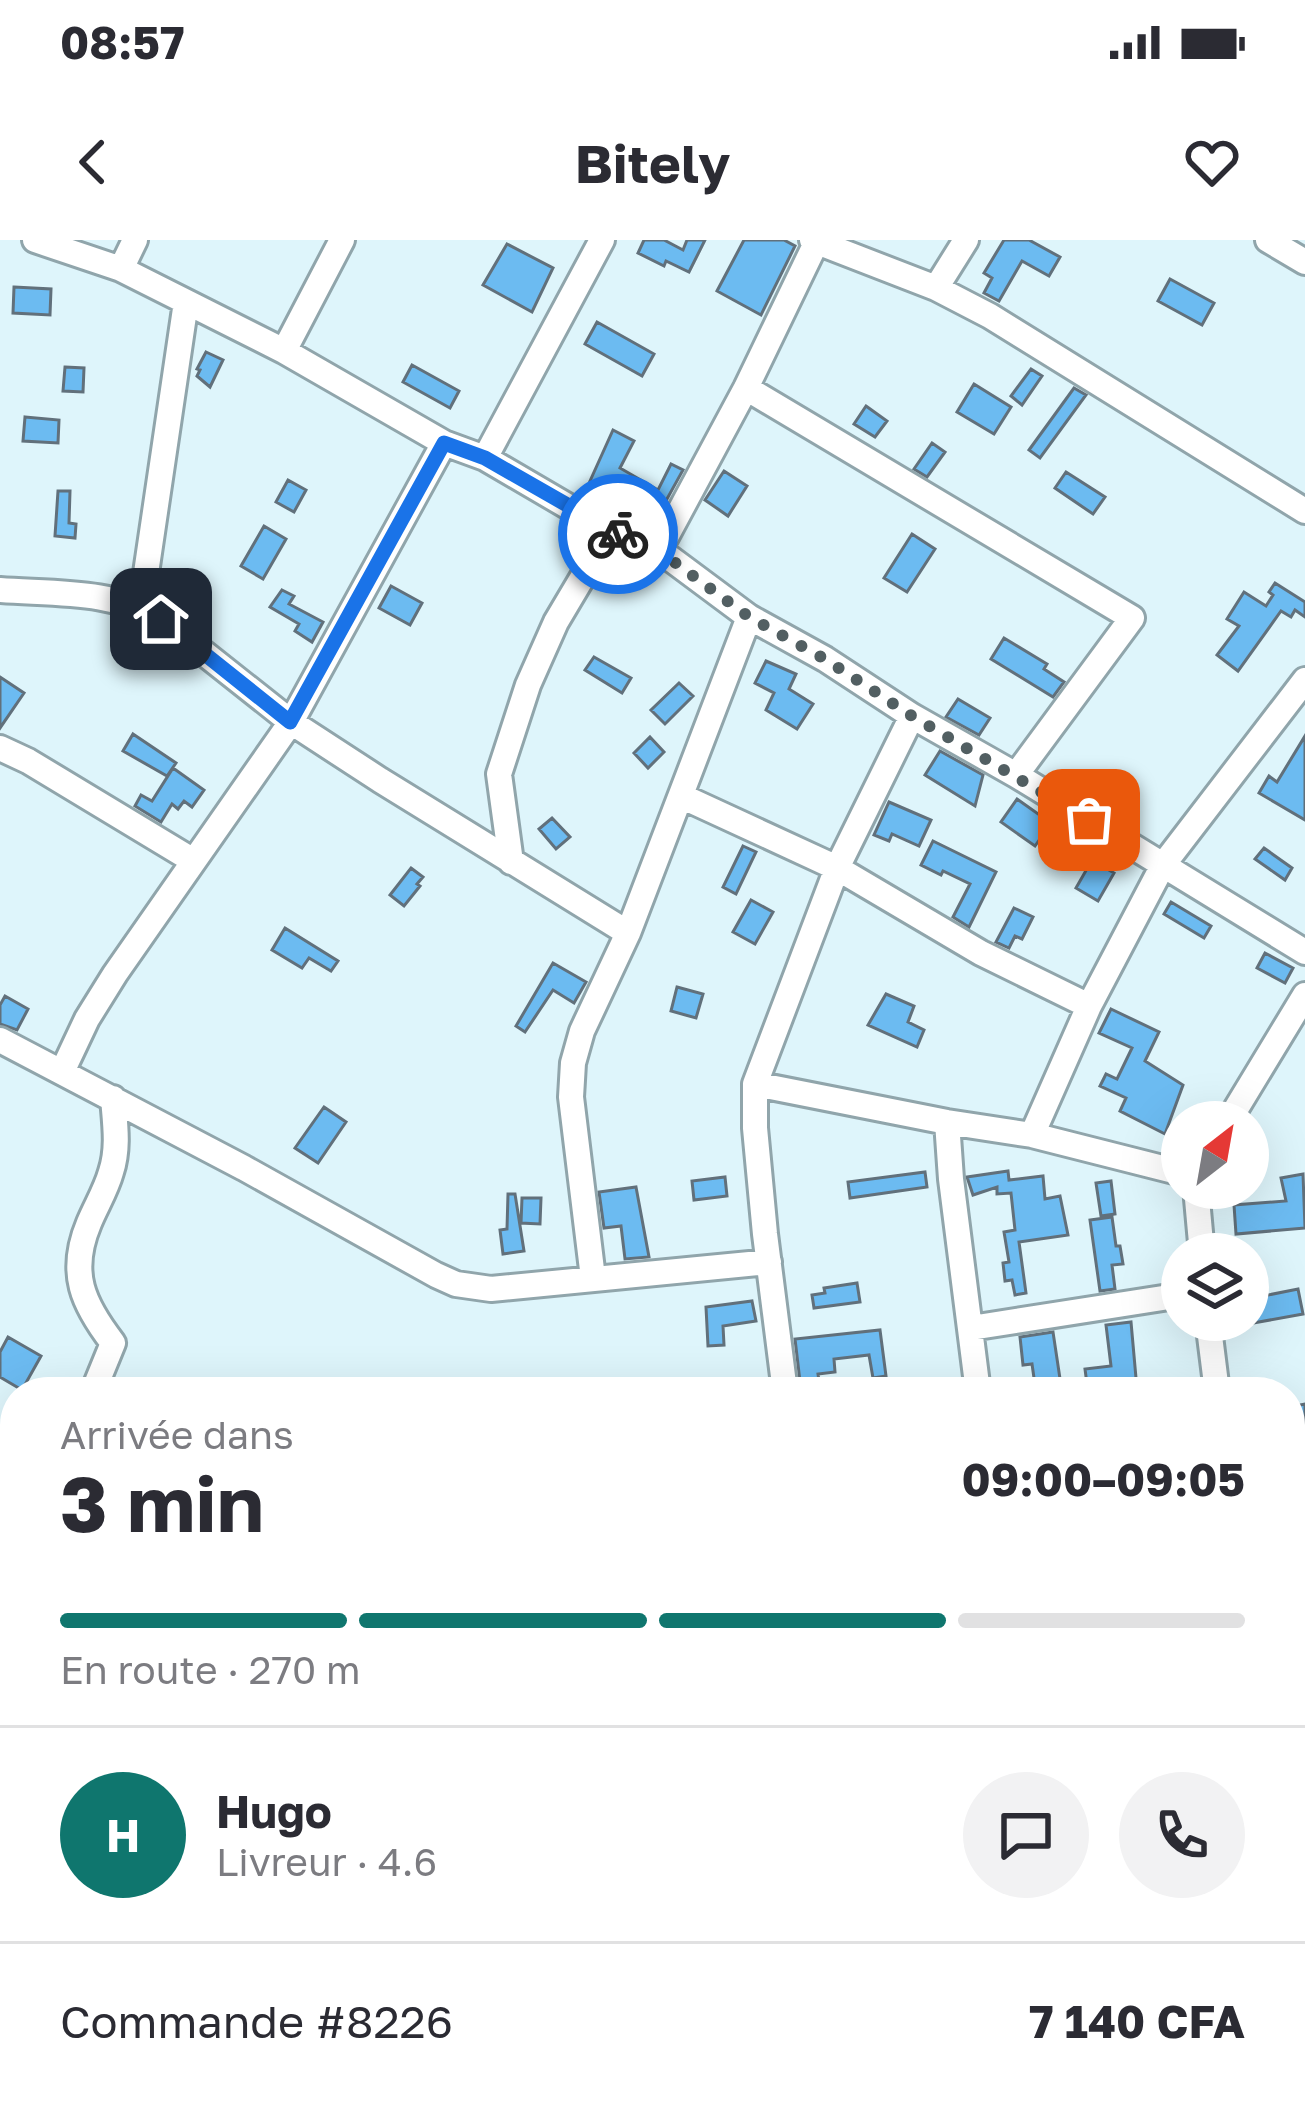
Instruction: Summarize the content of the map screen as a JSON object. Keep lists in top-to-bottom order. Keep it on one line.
{"north":"top right","page":{"status":"08:57","header":"Bitely","heading":["3 min","Arrivée dans","09:00–09:05"],"panel":["Hugo","Livreur · 4.6","Commande #8226","7 140 CFA"],"bar":"En route · 270 m","round":"H"}}
